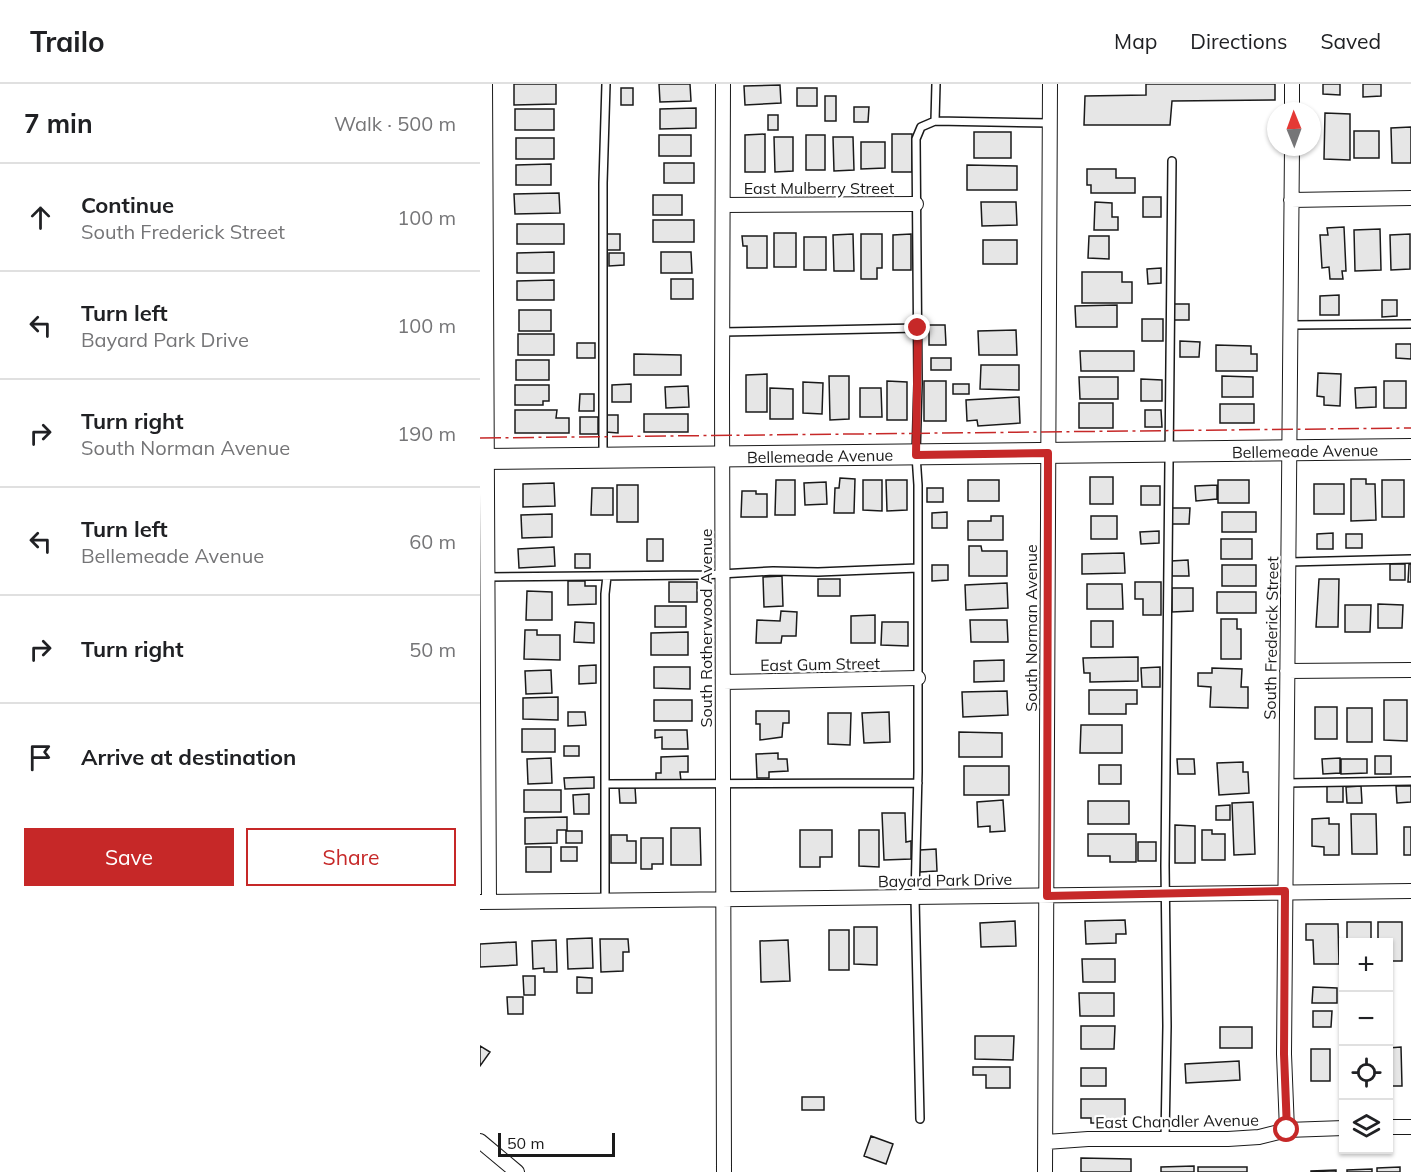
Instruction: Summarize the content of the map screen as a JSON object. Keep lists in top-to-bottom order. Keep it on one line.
{"streets":{"street":["East Mulberry Street","Bellemeade Avenue","South Rotherwood Avenue","South Norman Avenue","South Frederick Street","East Gum Street","Bayard Park Drive","East Chandler Avenue"]},"crossings":[["East Mulberry Street","South Rotherwood Avenue"],["Bellemeade Avenue","South Rotherwood Avenue"],["Bellemeade Avenue","South Norman Avenue"],["Bellemeade Avenue","South Frederick Street"],["South Rotherwood Avenue","East Gum Street"],["South Rotherwood Avenue","Bayard Park Drive"],["South Norman Avenue","Bayard Park Drive"],["South Norman Avenue","East Chandler Avenue"],["South Frederick Street","Bayard Park Drive"],["South Frederick Street","East Chandler Avenue"]],"scale_bar":"50 m","north":"top","page":{"header":"Trailo","nav":["Map","Directions","Saved"],"heading":["7 min","Walk · 500 m"],"list":[["Continue","South Frederick Street","100 m"],["Turn left","Bayard Park Drive","100 m"],["Turn right","South Norman Avenue","190 m"],["Turn left","Bellemeade Avenue","60 m"],["Turn right","50 m"],"Arrive at destination"],"buttons":["Save","Share"],"map_buttons":["+","−"],"scale":"50 m"}}
